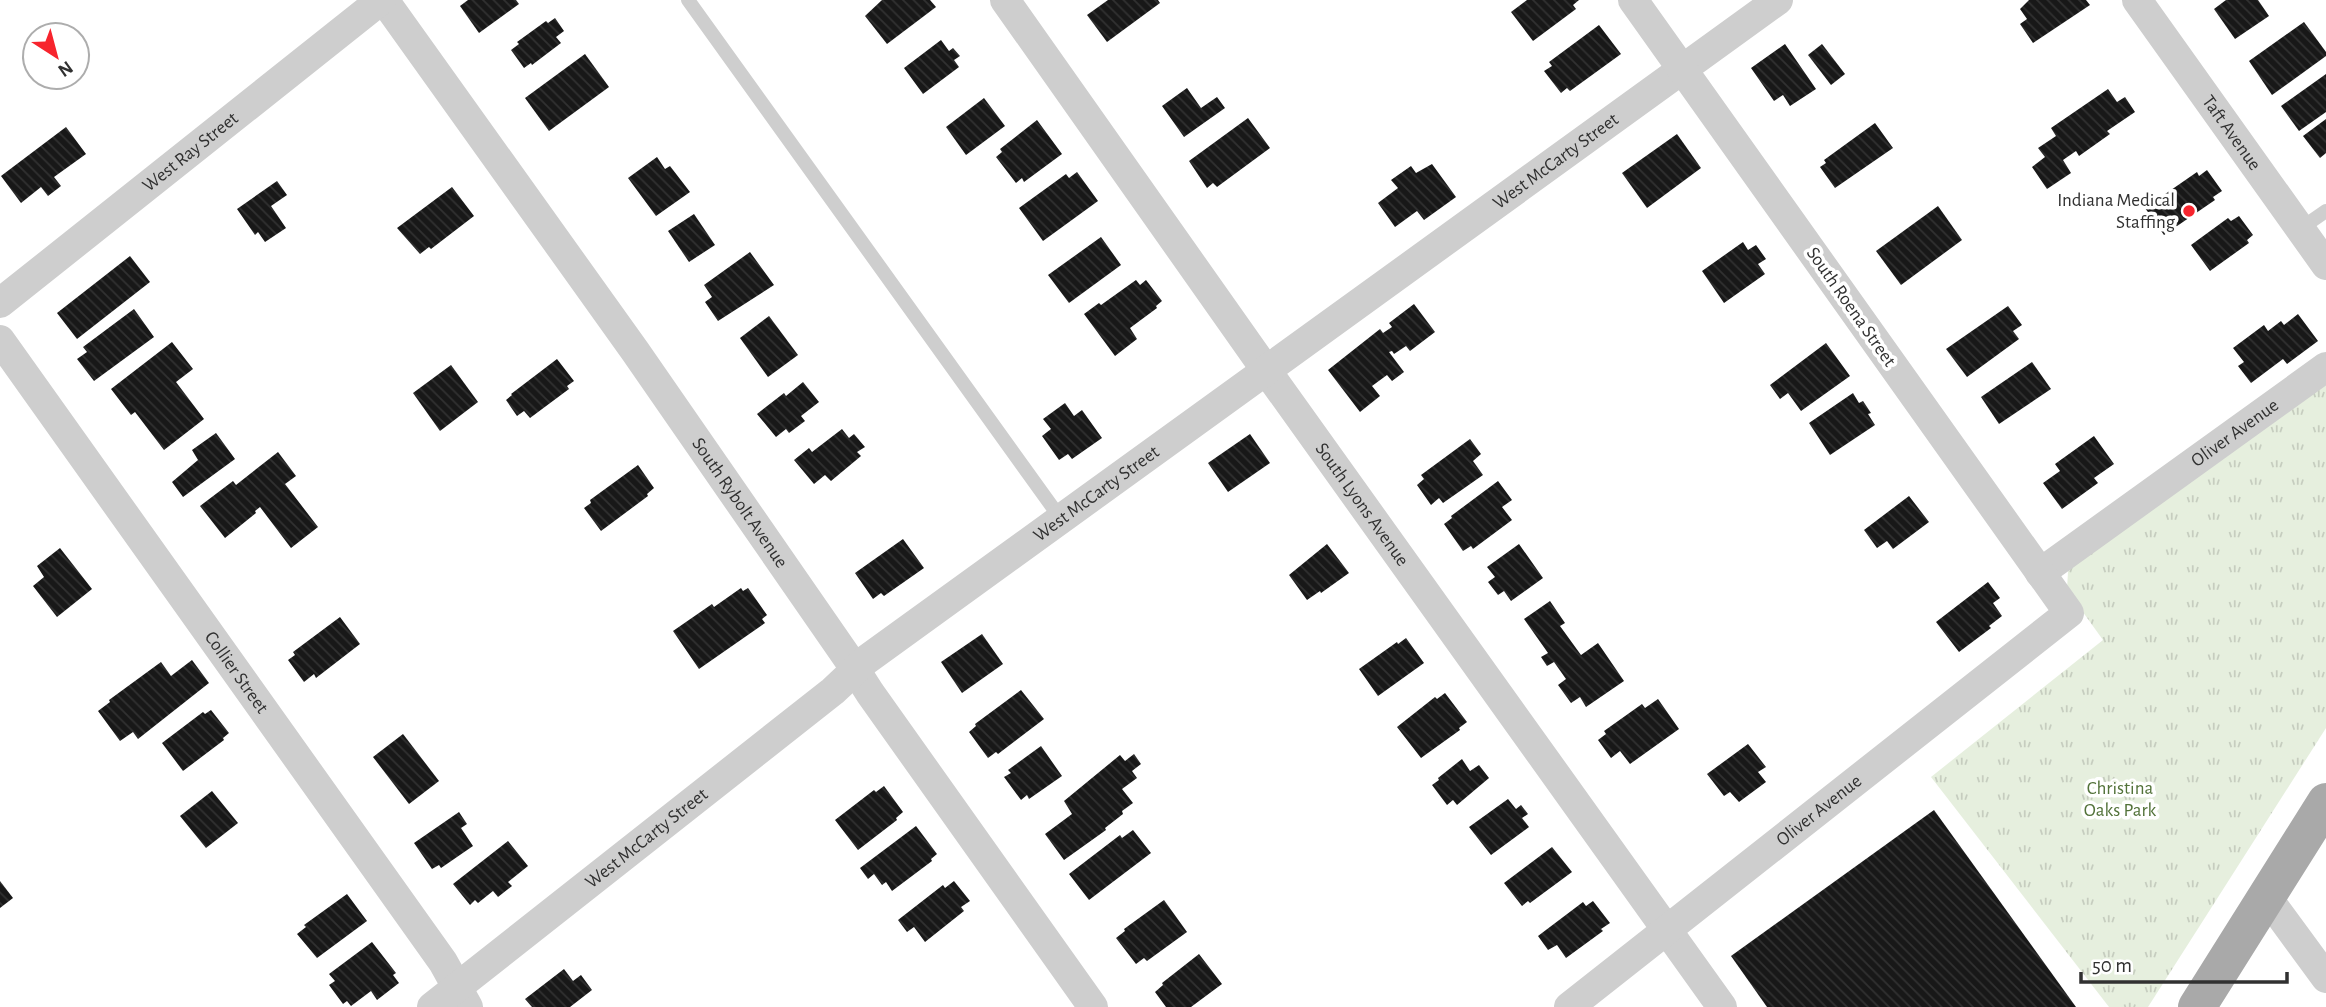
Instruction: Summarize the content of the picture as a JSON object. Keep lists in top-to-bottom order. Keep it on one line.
{"streets":{"street":["Taft Avenue","West Ray Street","West McCarty Street","South Roena Street","Oliver Avenue","South Rybolt Avenue","South Lyons Avenue","Collier Street"]},"crossings":[["West Ray Street","South Rybolt Avenue"],["West McCarty Street","South Roena Street"],["West McCarty Street","South Rybolt Avenue"],["West McCarty Street","South Lyons Avenue"],["West McCarty Street","Collier Street"],["South Roena Street","Oliver Avenue"],["Oliver Avenue","South Lyons Avenue"]],"parks":["Christina Oaks Park"],"places":["Indiana Medical Staffing"],"scale_bar":"50 m","north":"bottom right"}
